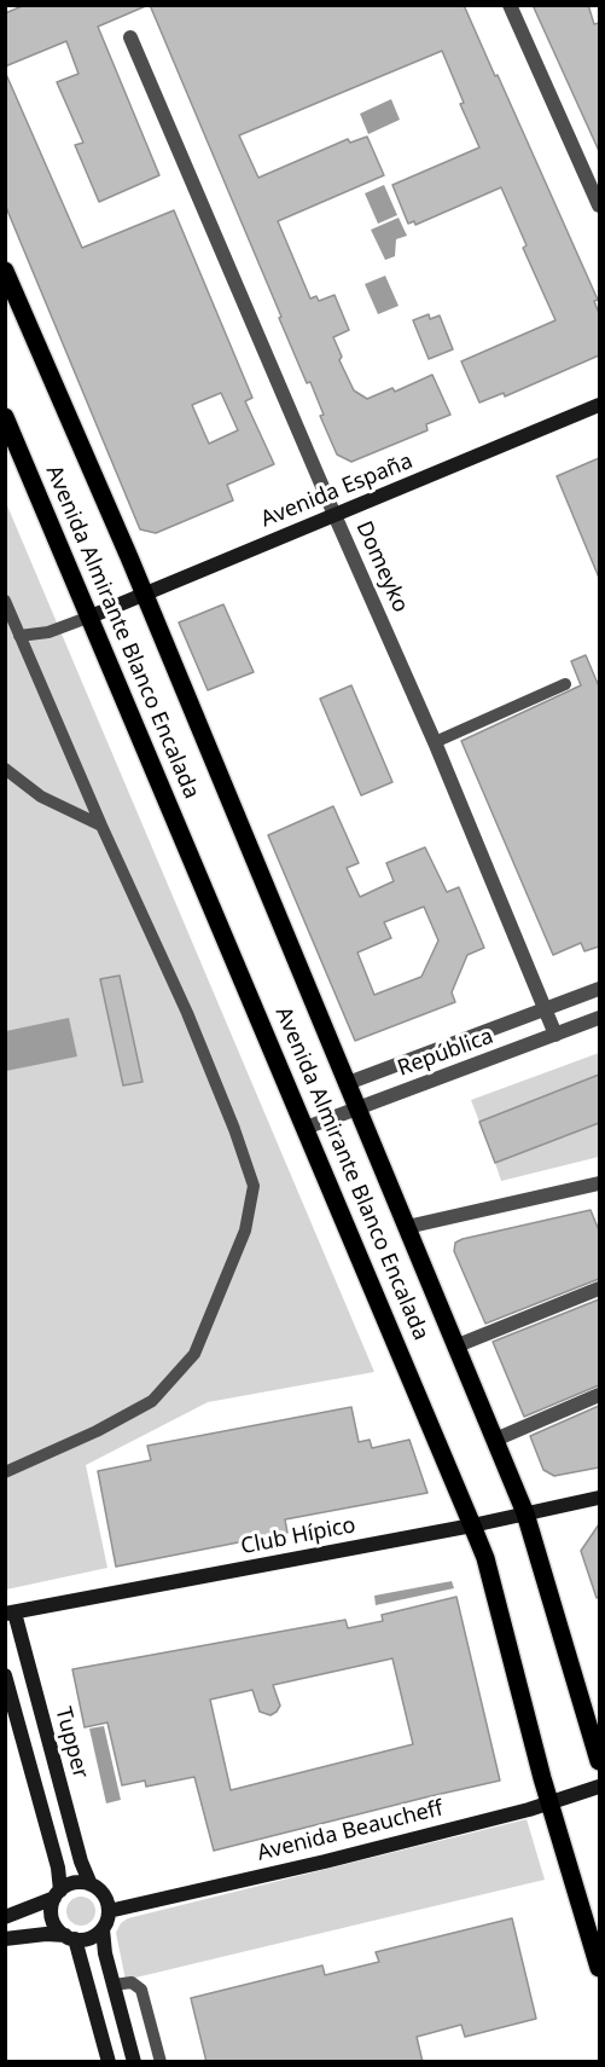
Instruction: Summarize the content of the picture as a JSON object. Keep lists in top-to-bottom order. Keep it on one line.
{"streets":{"main road":["Avenida España","Avenida Almirante Blanco Encalada","Club Hípico","Tupper","Avenida Beaucheff"],"street":["Domeyko","República"]},"crossings":[["Avenida España","Domeyko"],["Avenida España","Avenida Almirante Blanco Encalada"],["Domeyko","República"],["Avenida Almirante Blanco Encalada","República"],["Avenida Almirante Blanco Encalada","Club Hípico"],["Avenida Almirante Blanco Encalada","Avenida Beaucheff"],["Club Hípico","Tupper"],["Tupper","Avenida Beaucheff"]]}
